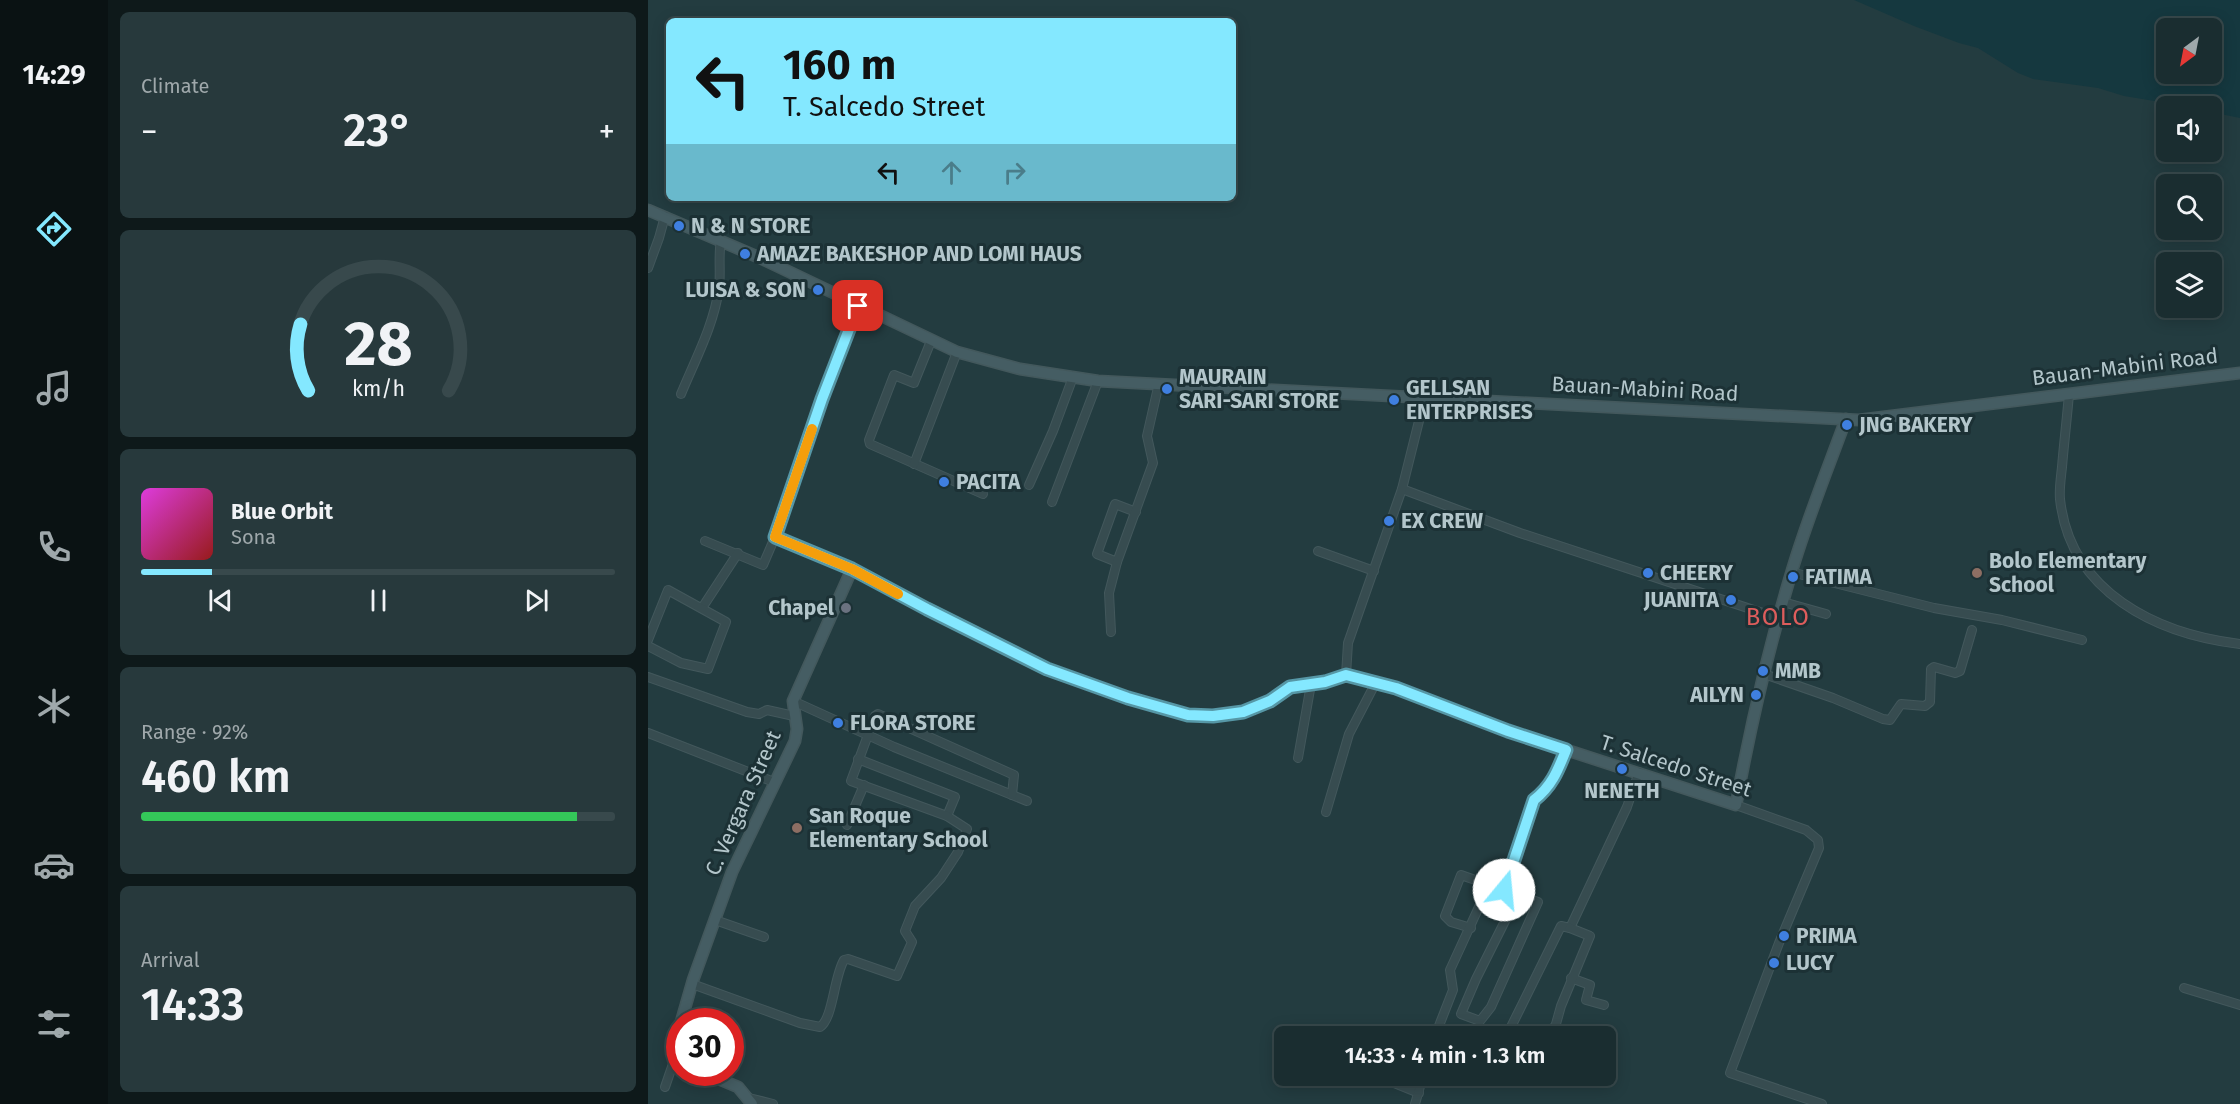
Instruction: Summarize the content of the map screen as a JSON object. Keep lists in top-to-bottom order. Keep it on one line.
{"streets":{"street":["Bauan-Mabini Road","T. Salcedo Street","C. Vergara Street"]},"districts":["BOLO"],"places":["N & N STORE","AMAZE BAKESHOP AND LOMI HAUS","LUISA & SON","MAURAIN SARI-SARI STORE","GELLSAN ENTERPRISES","JNG BAKERY","PACITA","EX CREW","CHEERY","Bolo Elementary School","FATIMA","JUANITA","Chapel","MMB","AILYN","FLORA STORE","NENETH","San Roque Elementary School","PRIMA","LUCY"],"north":"bottom left","page":{"tabs":"14:29","tile":["Climate",["Range · 92%","460 km"],["Arrival","14:33"]],"turn":["160 m","T. Salcedo Street"],"heat":["−","23°","+"],"song":["Blue Orbit","Sona"],"limit":"30","trip":"14:33 · 4 min · 1.3 km","gauge":["28","km/h"]}}
